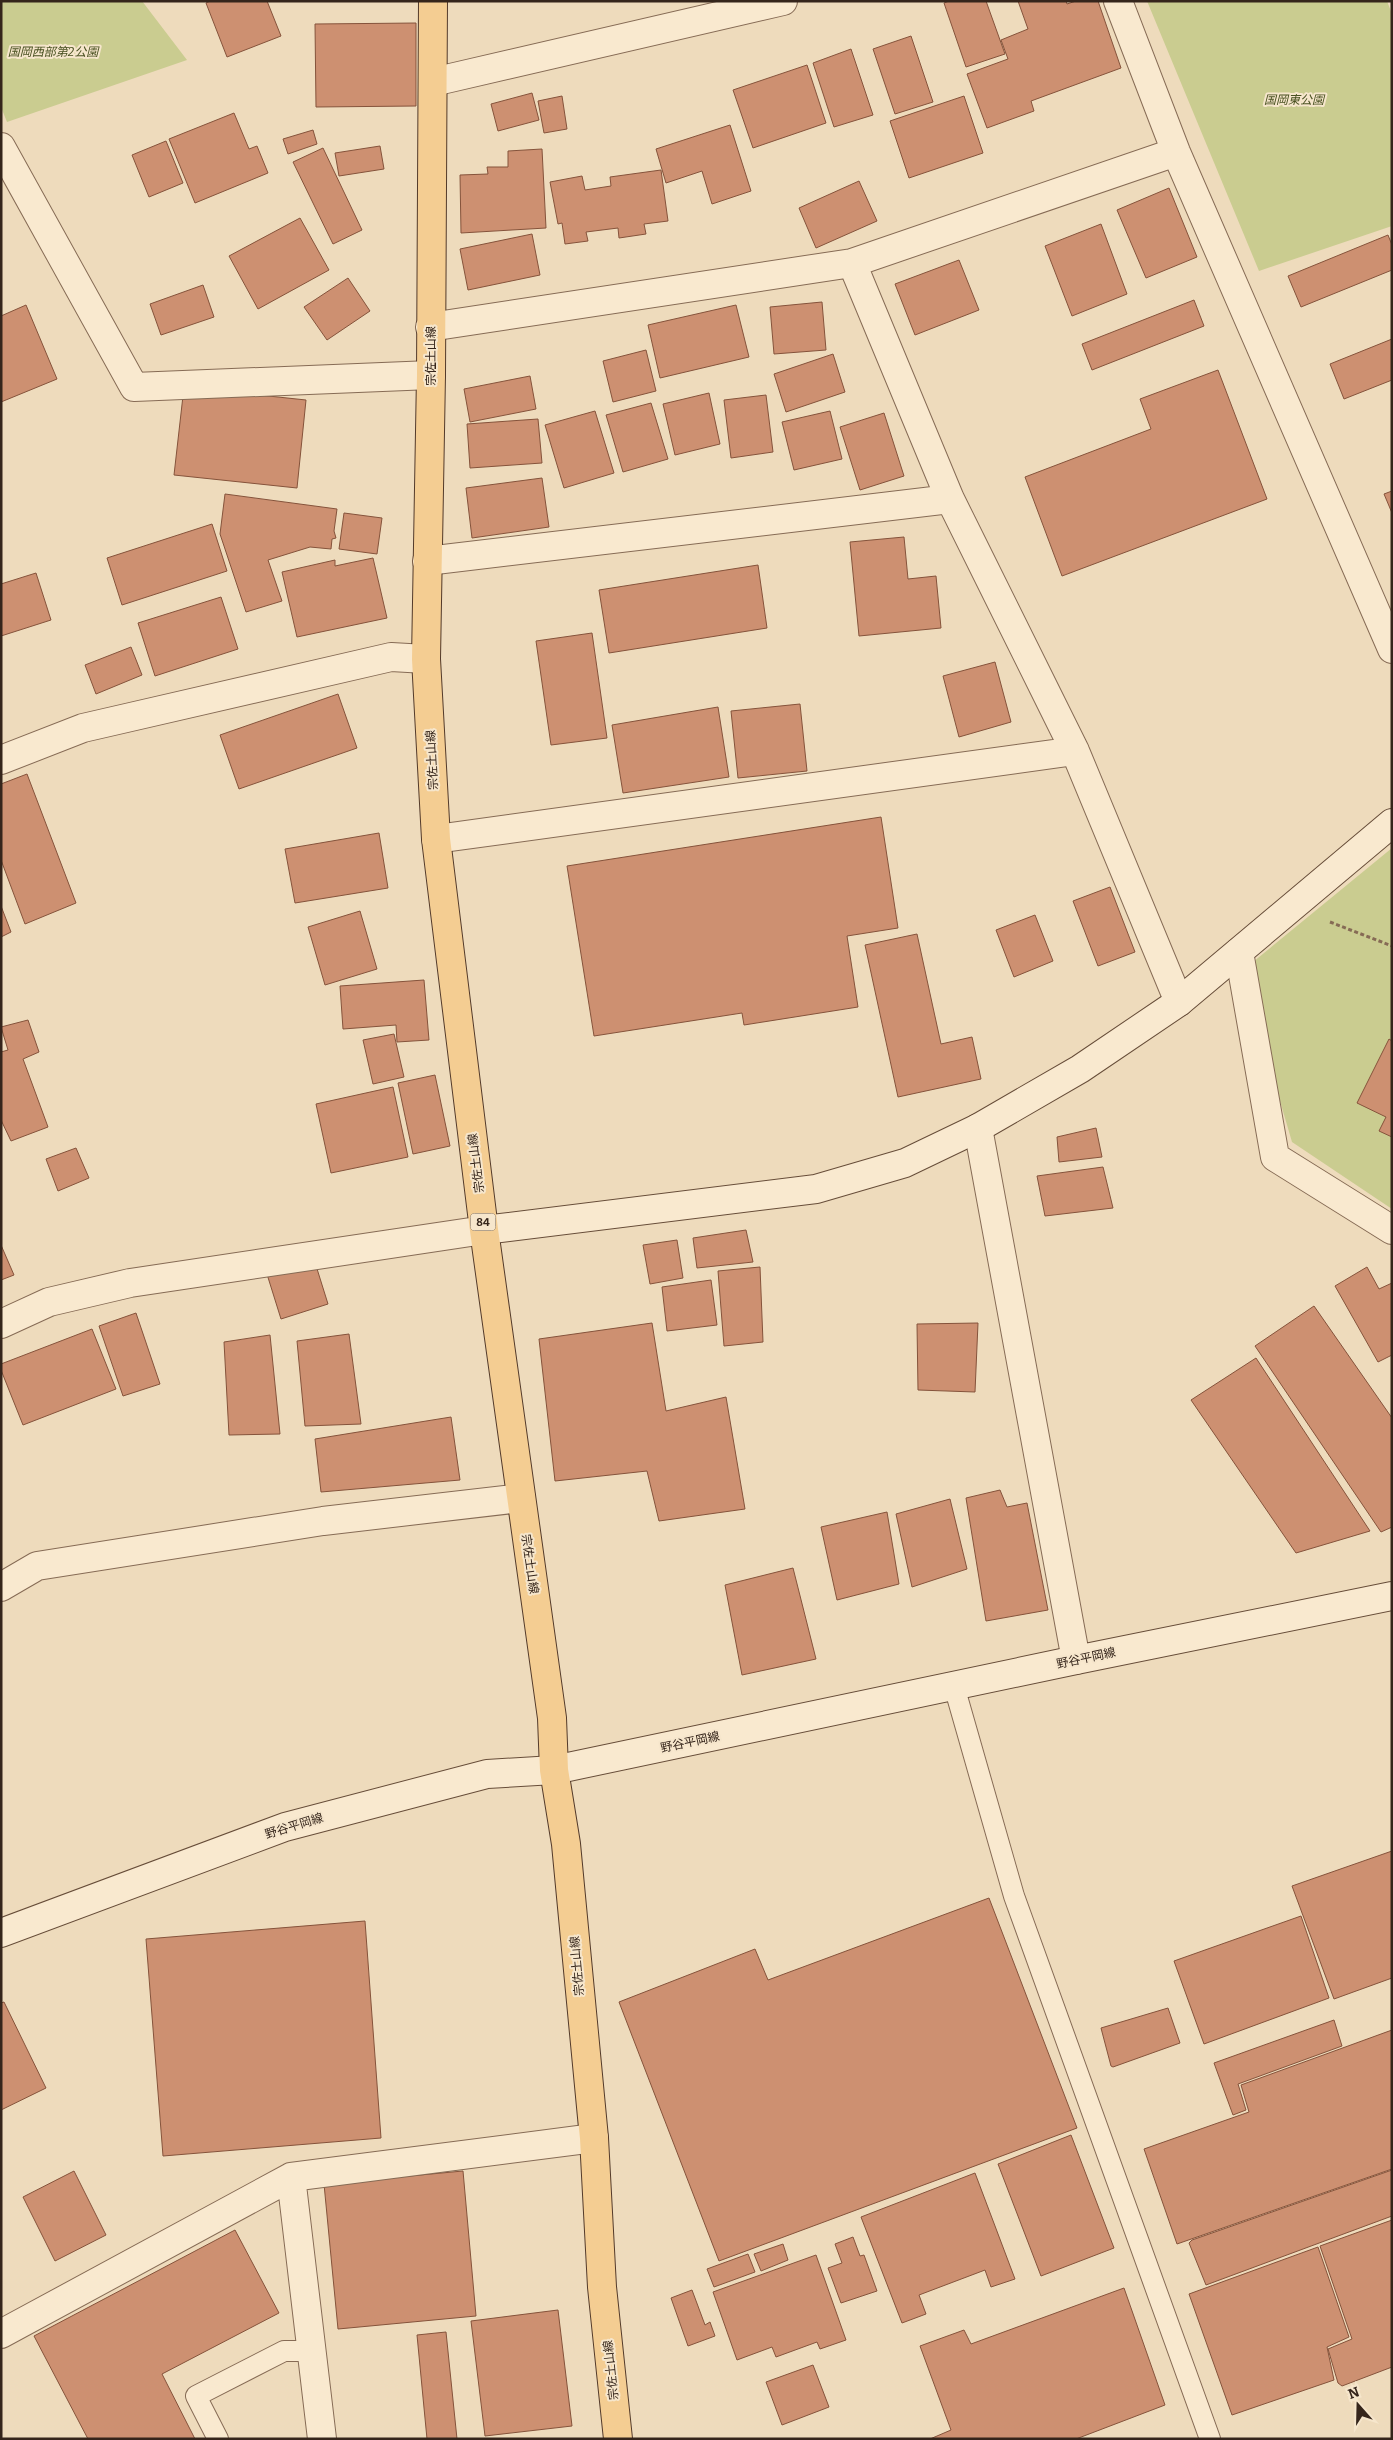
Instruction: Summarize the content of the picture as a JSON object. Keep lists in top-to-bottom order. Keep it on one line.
{"streets":{"main road":["宗佐土山線","84"],"street":["野谷平岡線"]},"crossings":[["宗佐土山線","野谷平岡線"]],"parks":["国岡西部第2公園","国岡東公園"],"north":"top"}
